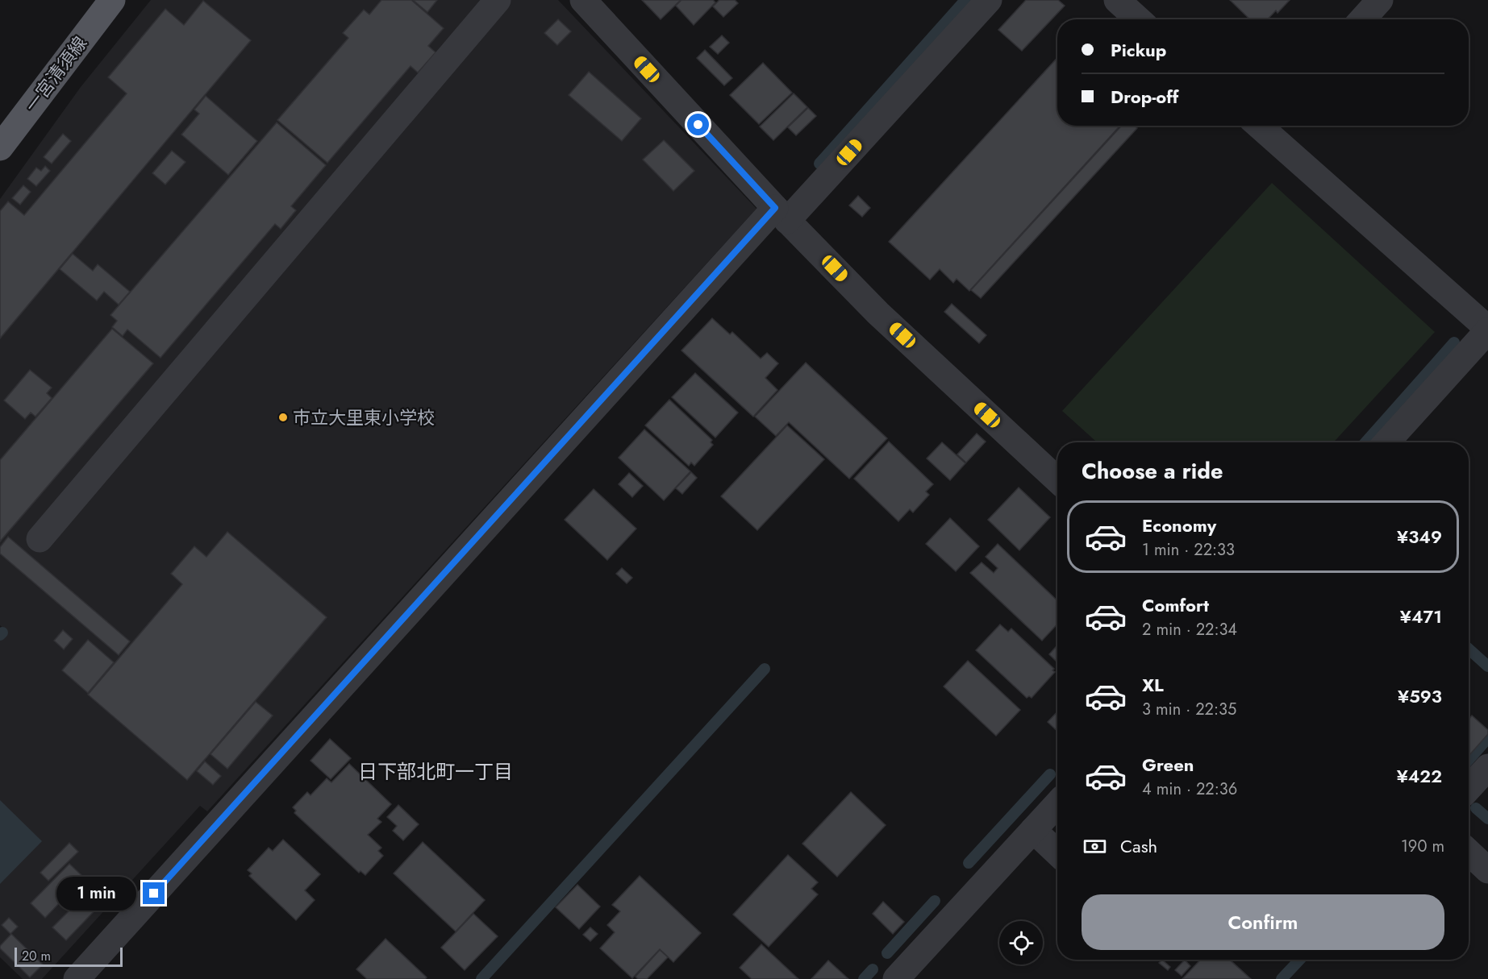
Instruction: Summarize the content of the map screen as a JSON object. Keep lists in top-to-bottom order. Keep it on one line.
{"streets":{"main road":["一宮清須線"]},"districts":["日下部北町一丁目"],"places":["市立大里東小学校"],"scale_bar":"20 m","page":{"banner":["Pickup","Drop-off"],"heading":"Choose a ride","list":[{"name":"Economy","note":"1 min · 22:33","value":"¥349"},{"name":"Comfort","note":"2 min · 22:34","value":"¥471"},{"name":"XL","note":"3 min · 22:35","value":"¥593"},{"name":"Green","note":"4 min · 22:36","value":"¥422"}],"pay":["Cash","190 m"],"bubble":"1 min","buttons":"Confirm","scale":"20 m"}}
